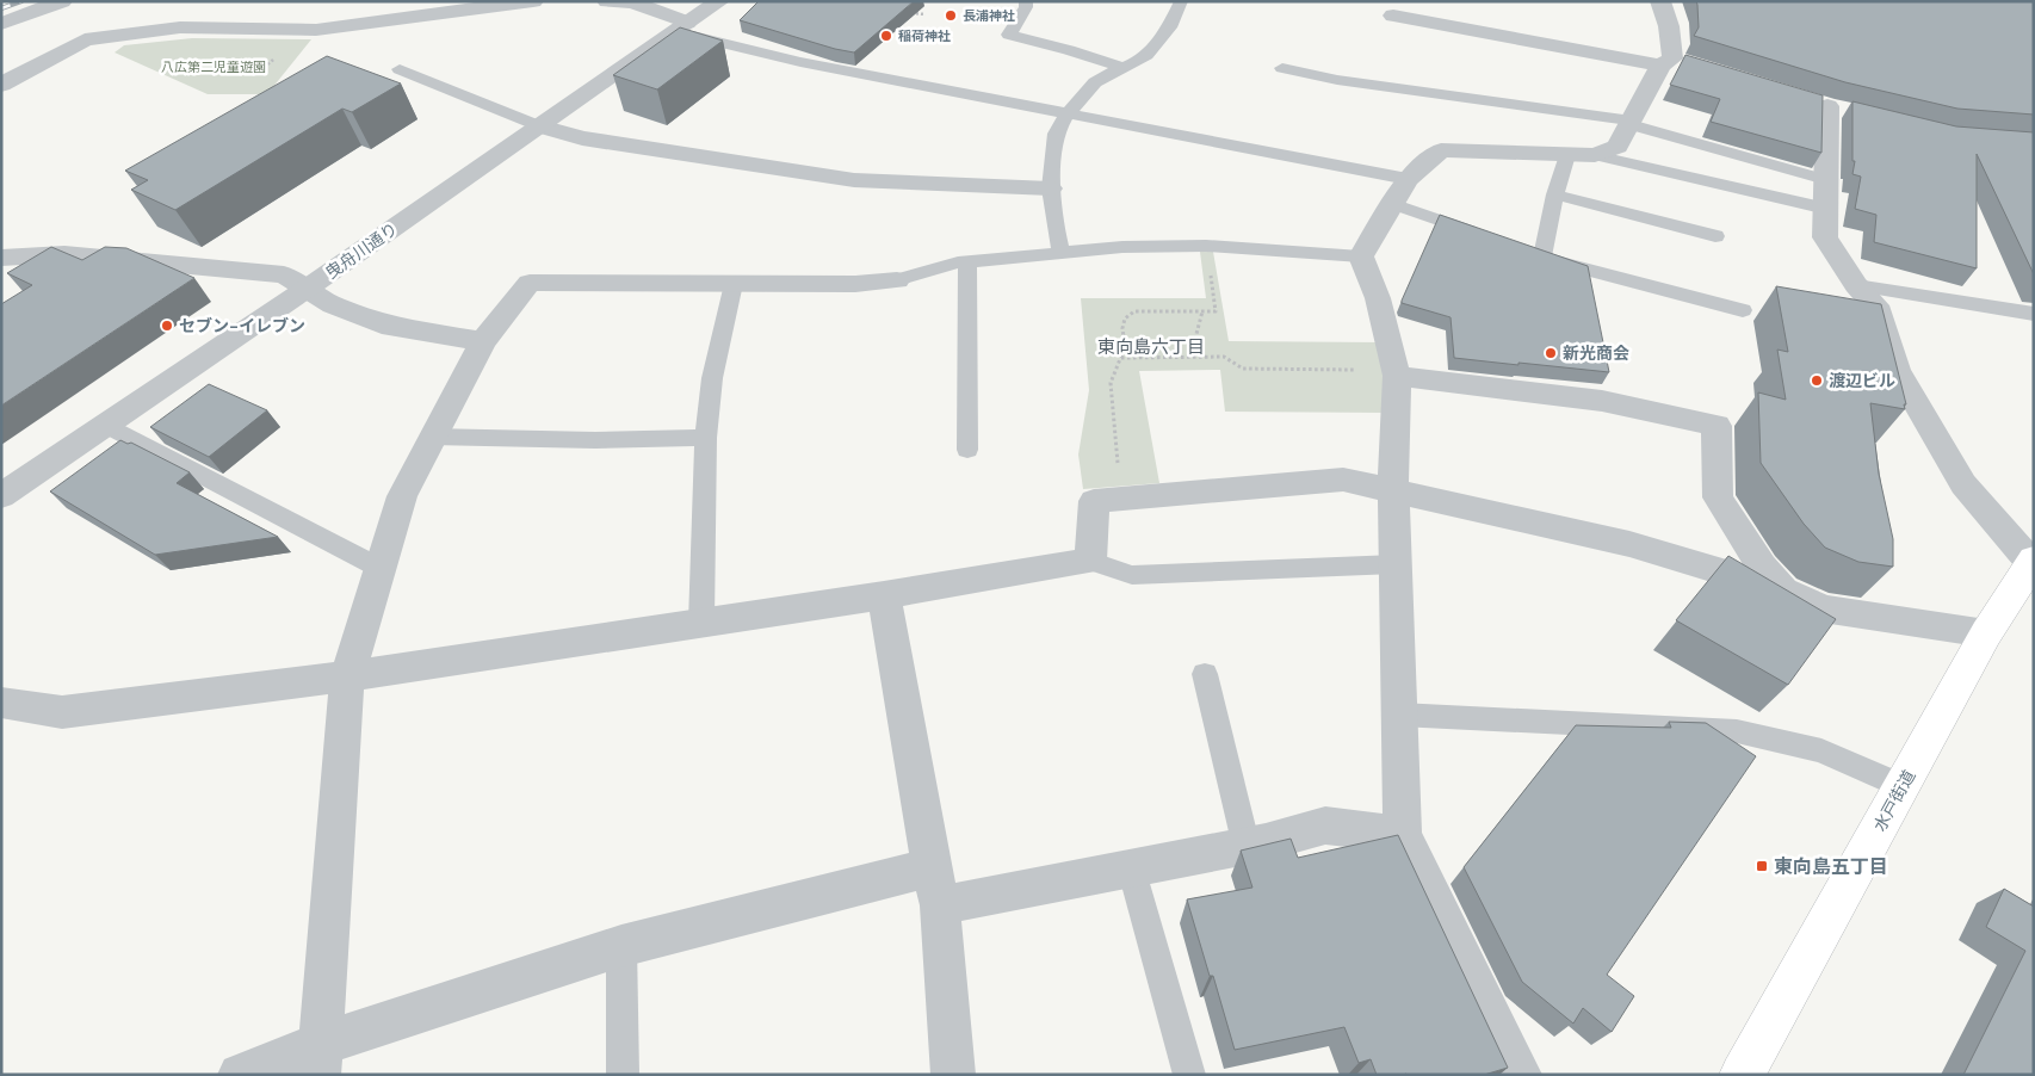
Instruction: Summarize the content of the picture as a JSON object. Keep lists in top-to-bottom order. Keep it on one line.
{"streets":{"highway":["水戸街道"],"street":["曳舟川通り"]},"districts":["東向島六丁目"],"parks":["八広第二児童遊園"],"places":{"other":["長浦神社","稲荷神社","セブン-イレブン","新光商会","渡辺ビル"],"transit":["東向島五丁目"]}}
